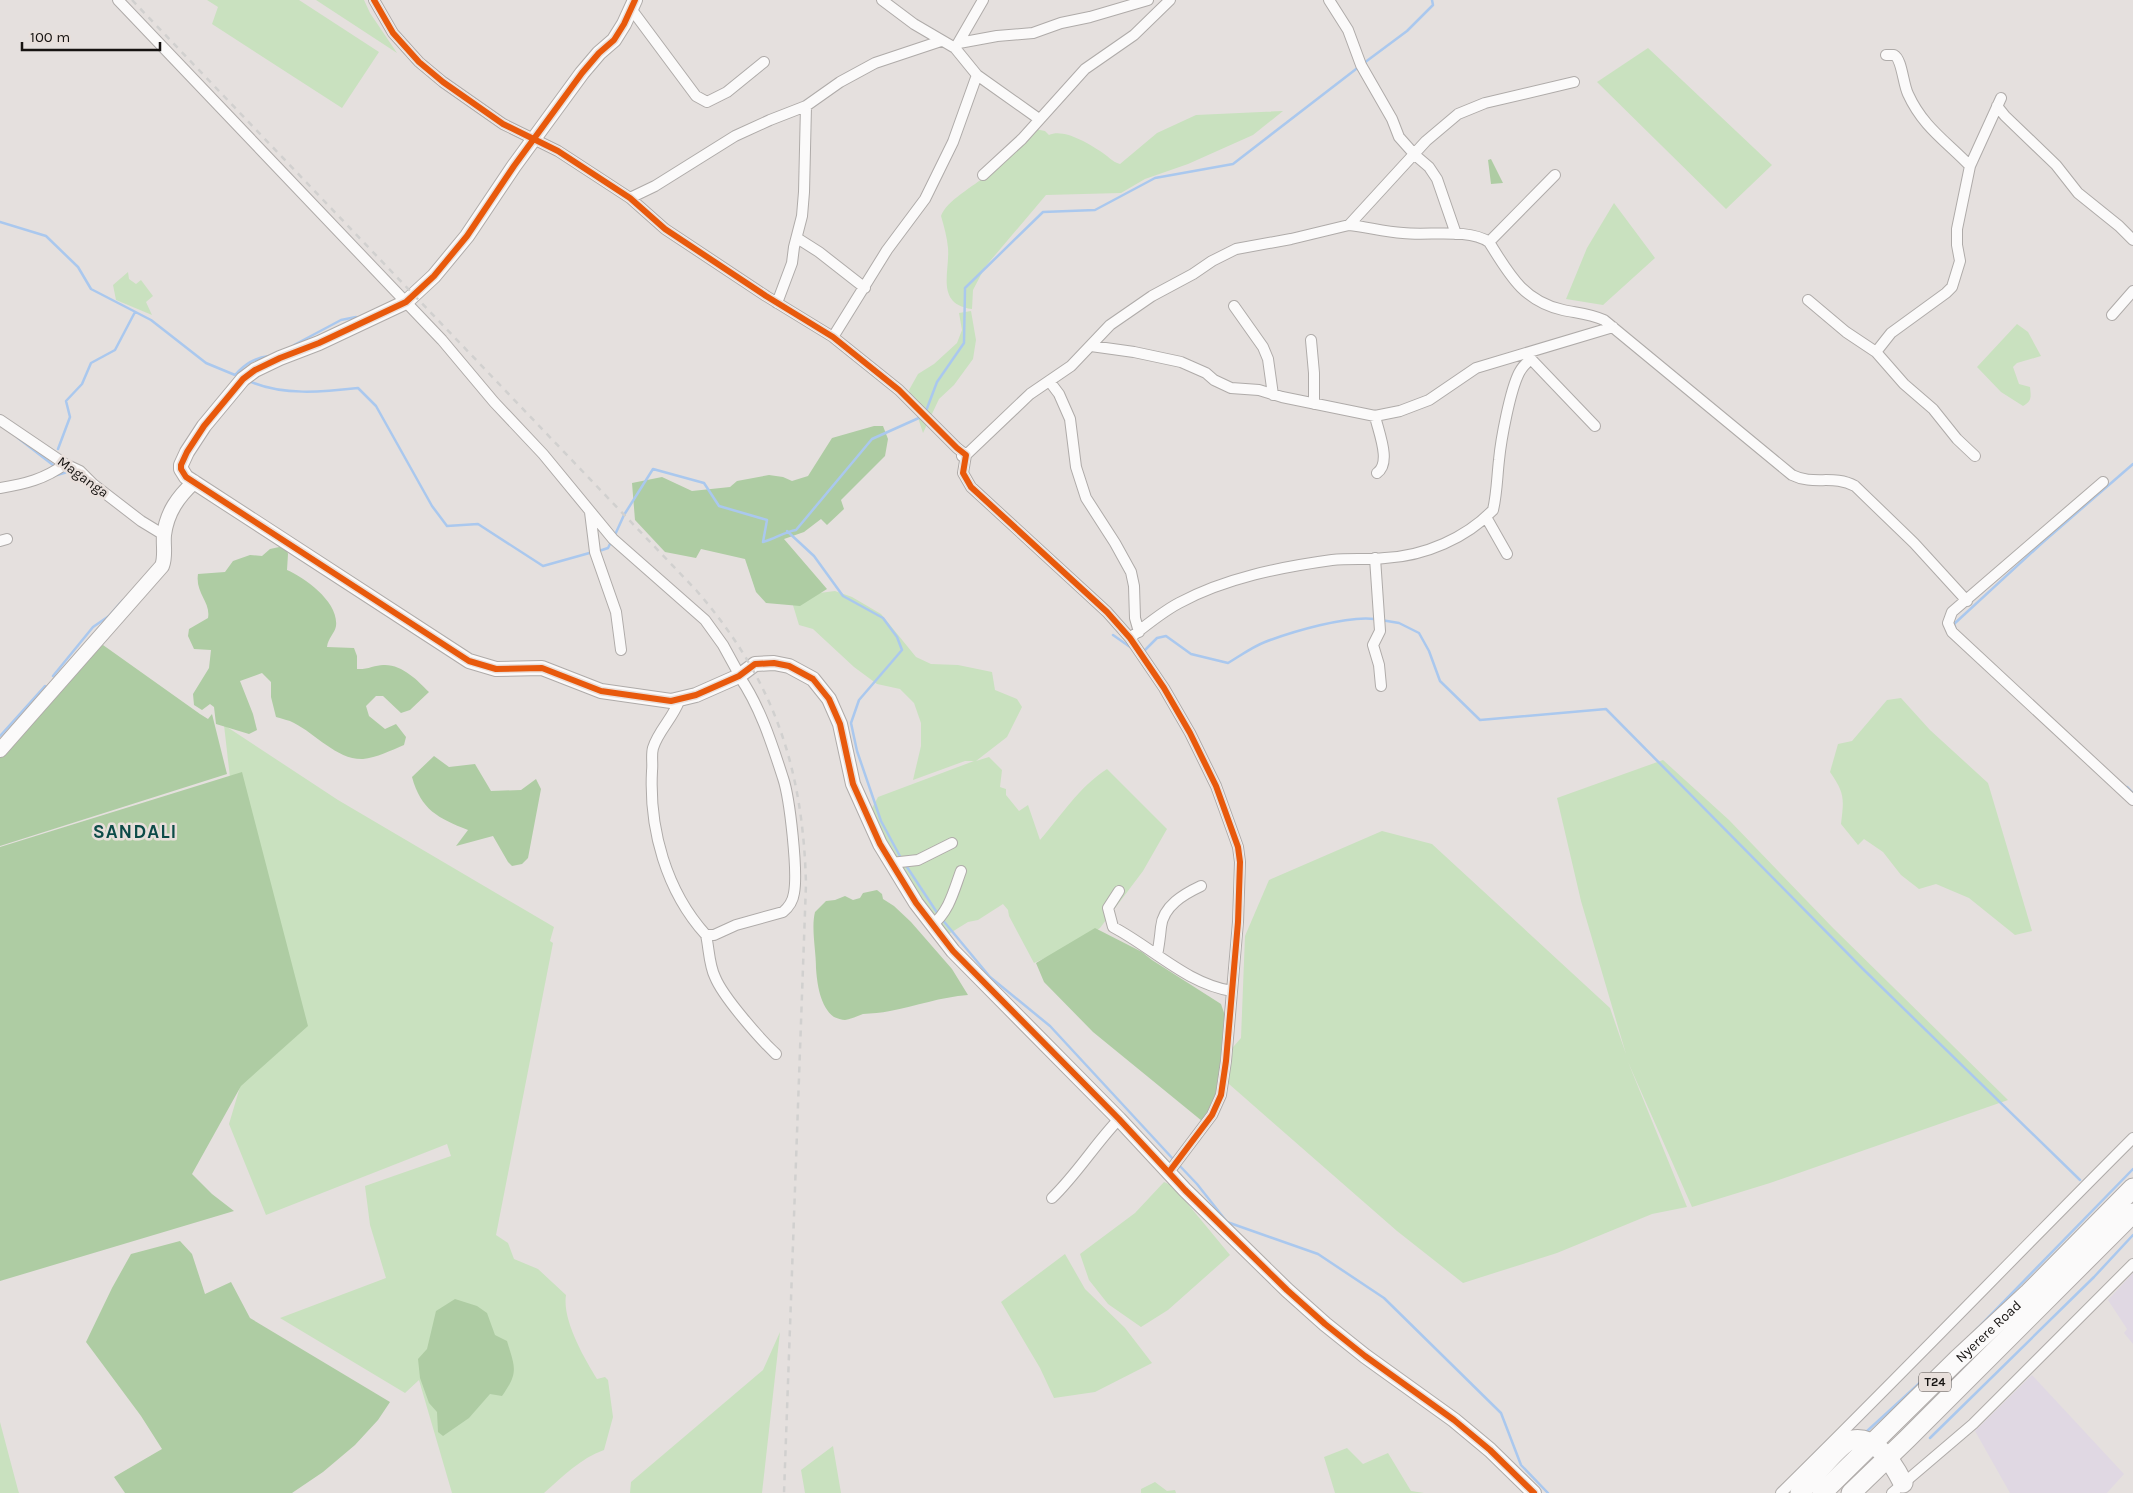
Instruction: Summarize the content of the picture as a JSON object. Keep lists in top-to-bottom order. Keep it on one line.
{"streets":{"highway":["Nyerere Road","T24"],"street":["Maganga"]},"districts":["SANDALI"],"scale_bar":"100 m"}
